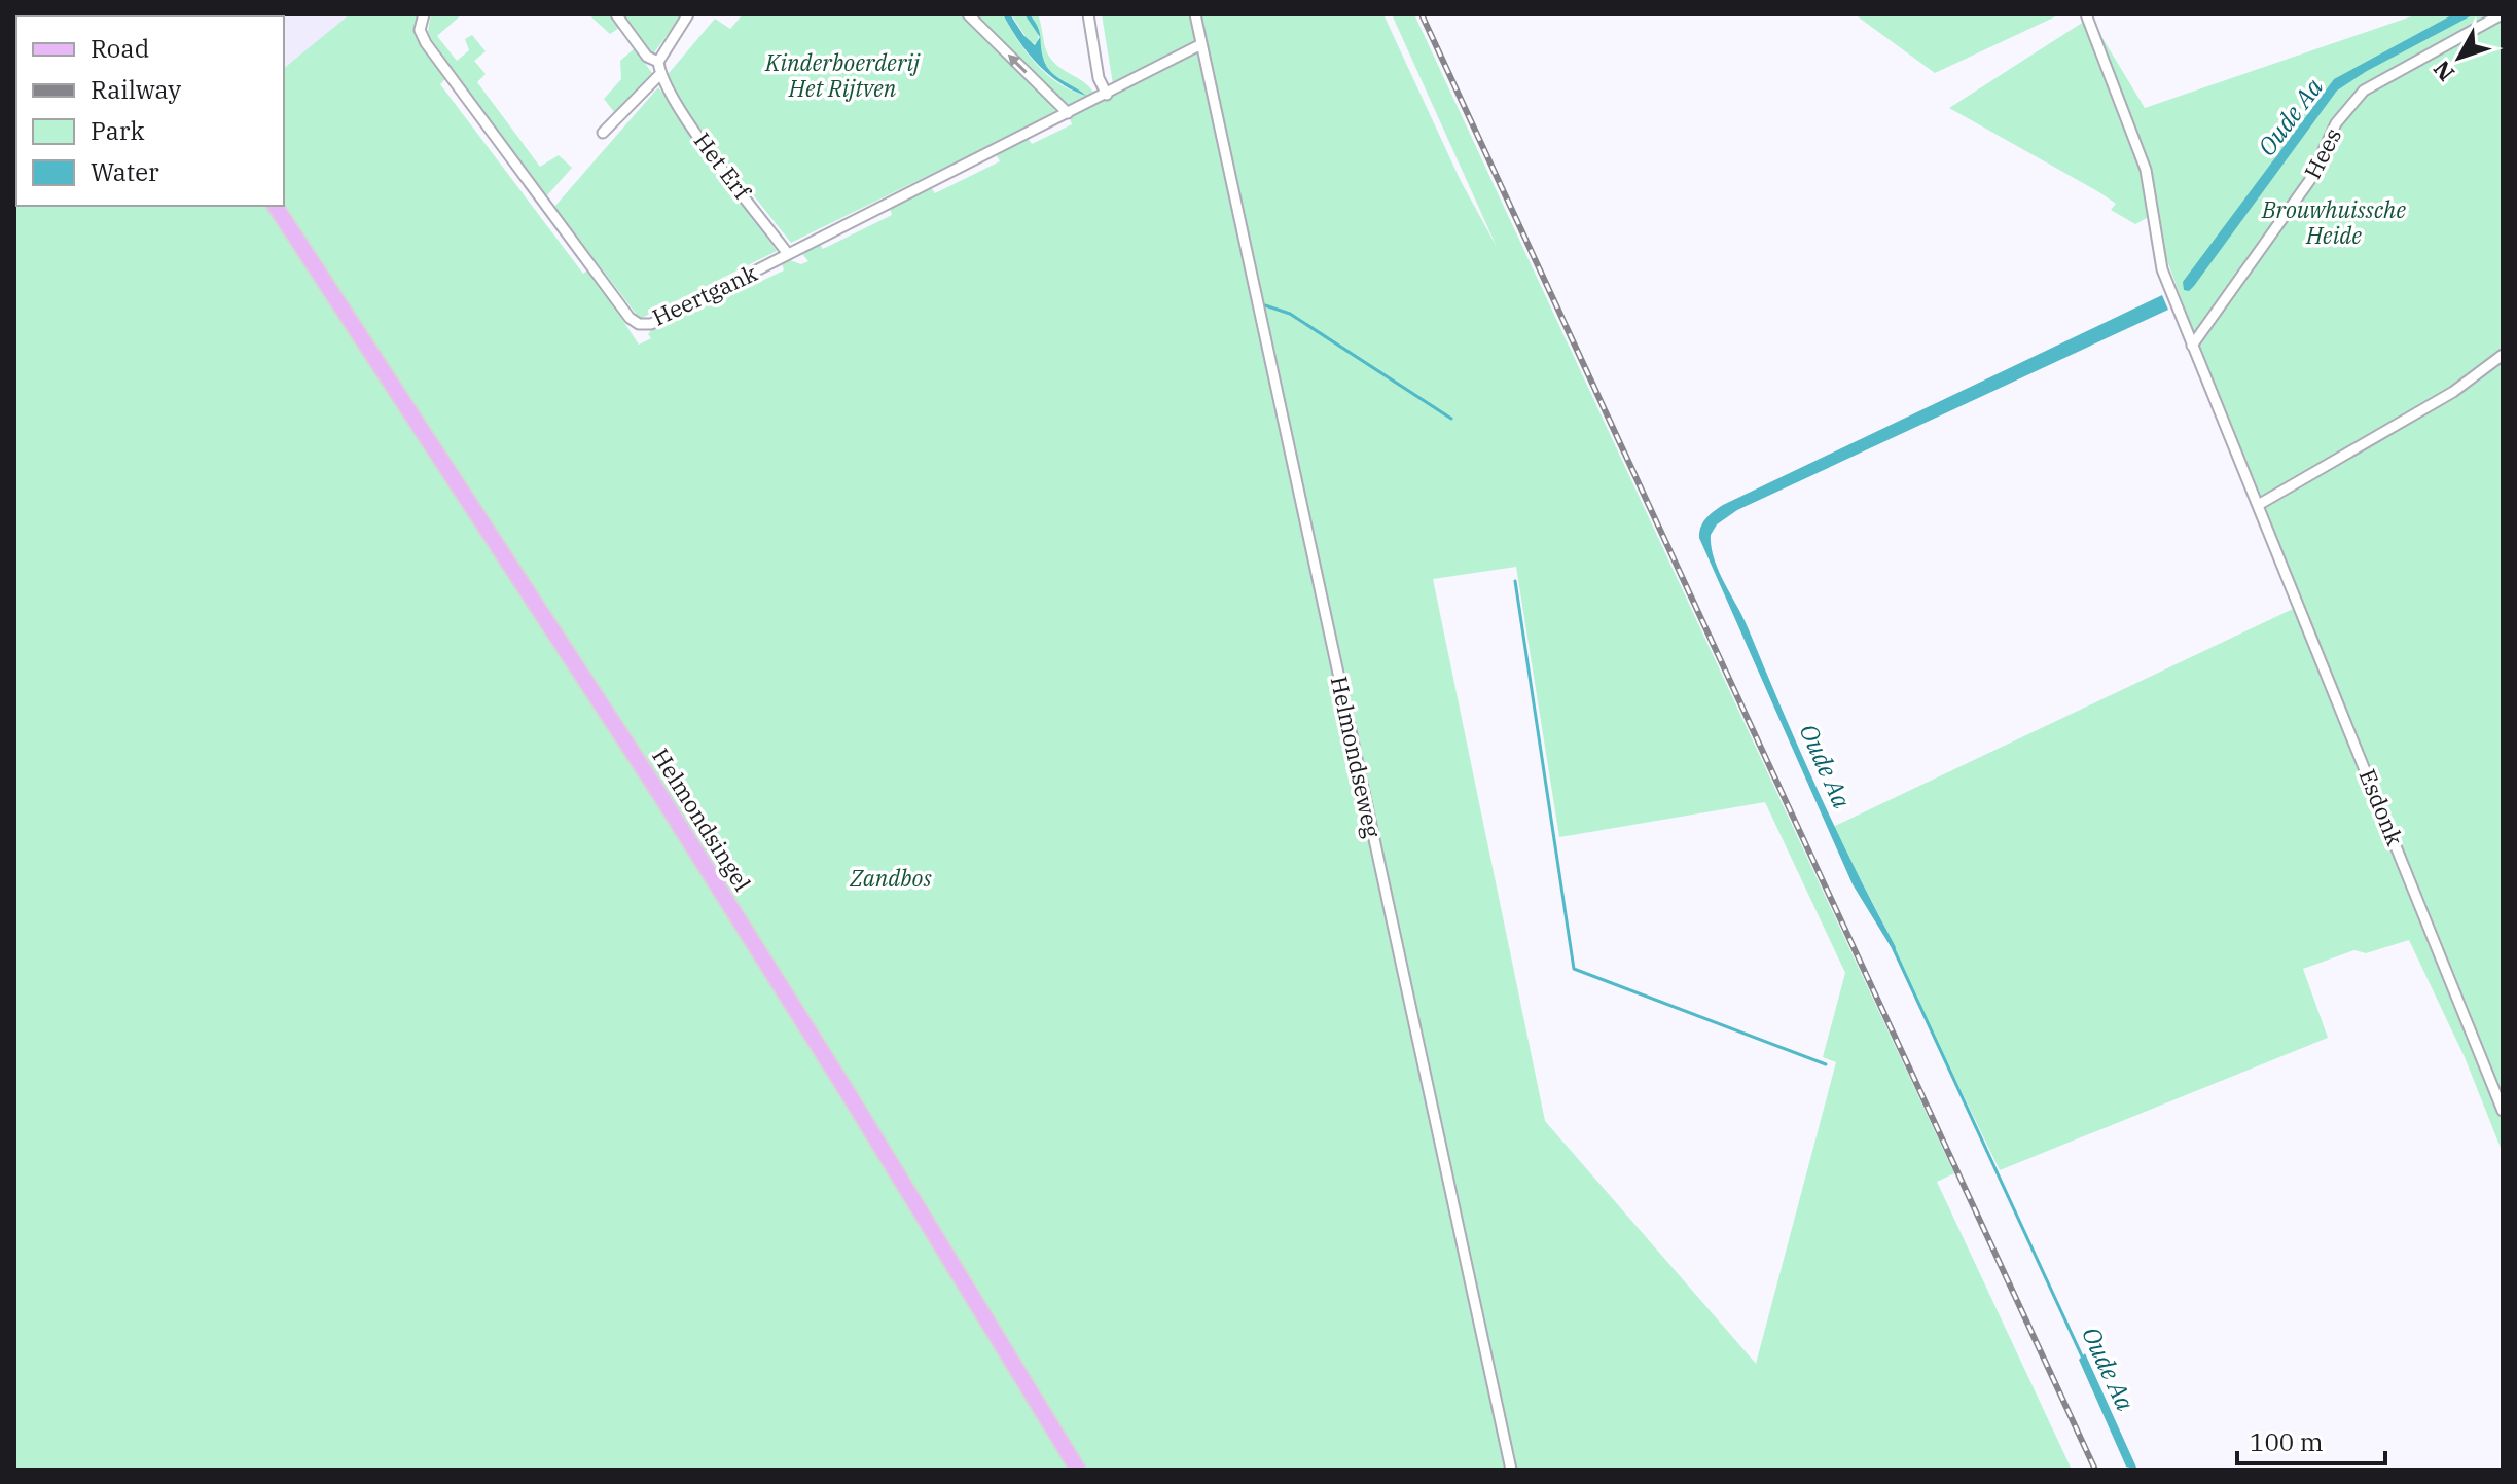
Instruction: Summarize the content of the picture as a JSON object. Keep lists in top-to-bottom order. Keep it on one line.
{"streets":{"main road":["Helmondsingel"],"street":["Hees","Het Erf","Heertgank","Helmondseweg","Esdonk"]},"crossings":[["Het Erf","Heertgank"]],"water":["Oude Aa"],"parks":["Kinderboerderij Het Rijtven","Brouwhuissche Heide","Zandbos"],"legend":["Road","Railway","Park","Water"],"scale_bar":"100 m","north":"bottom left"}
